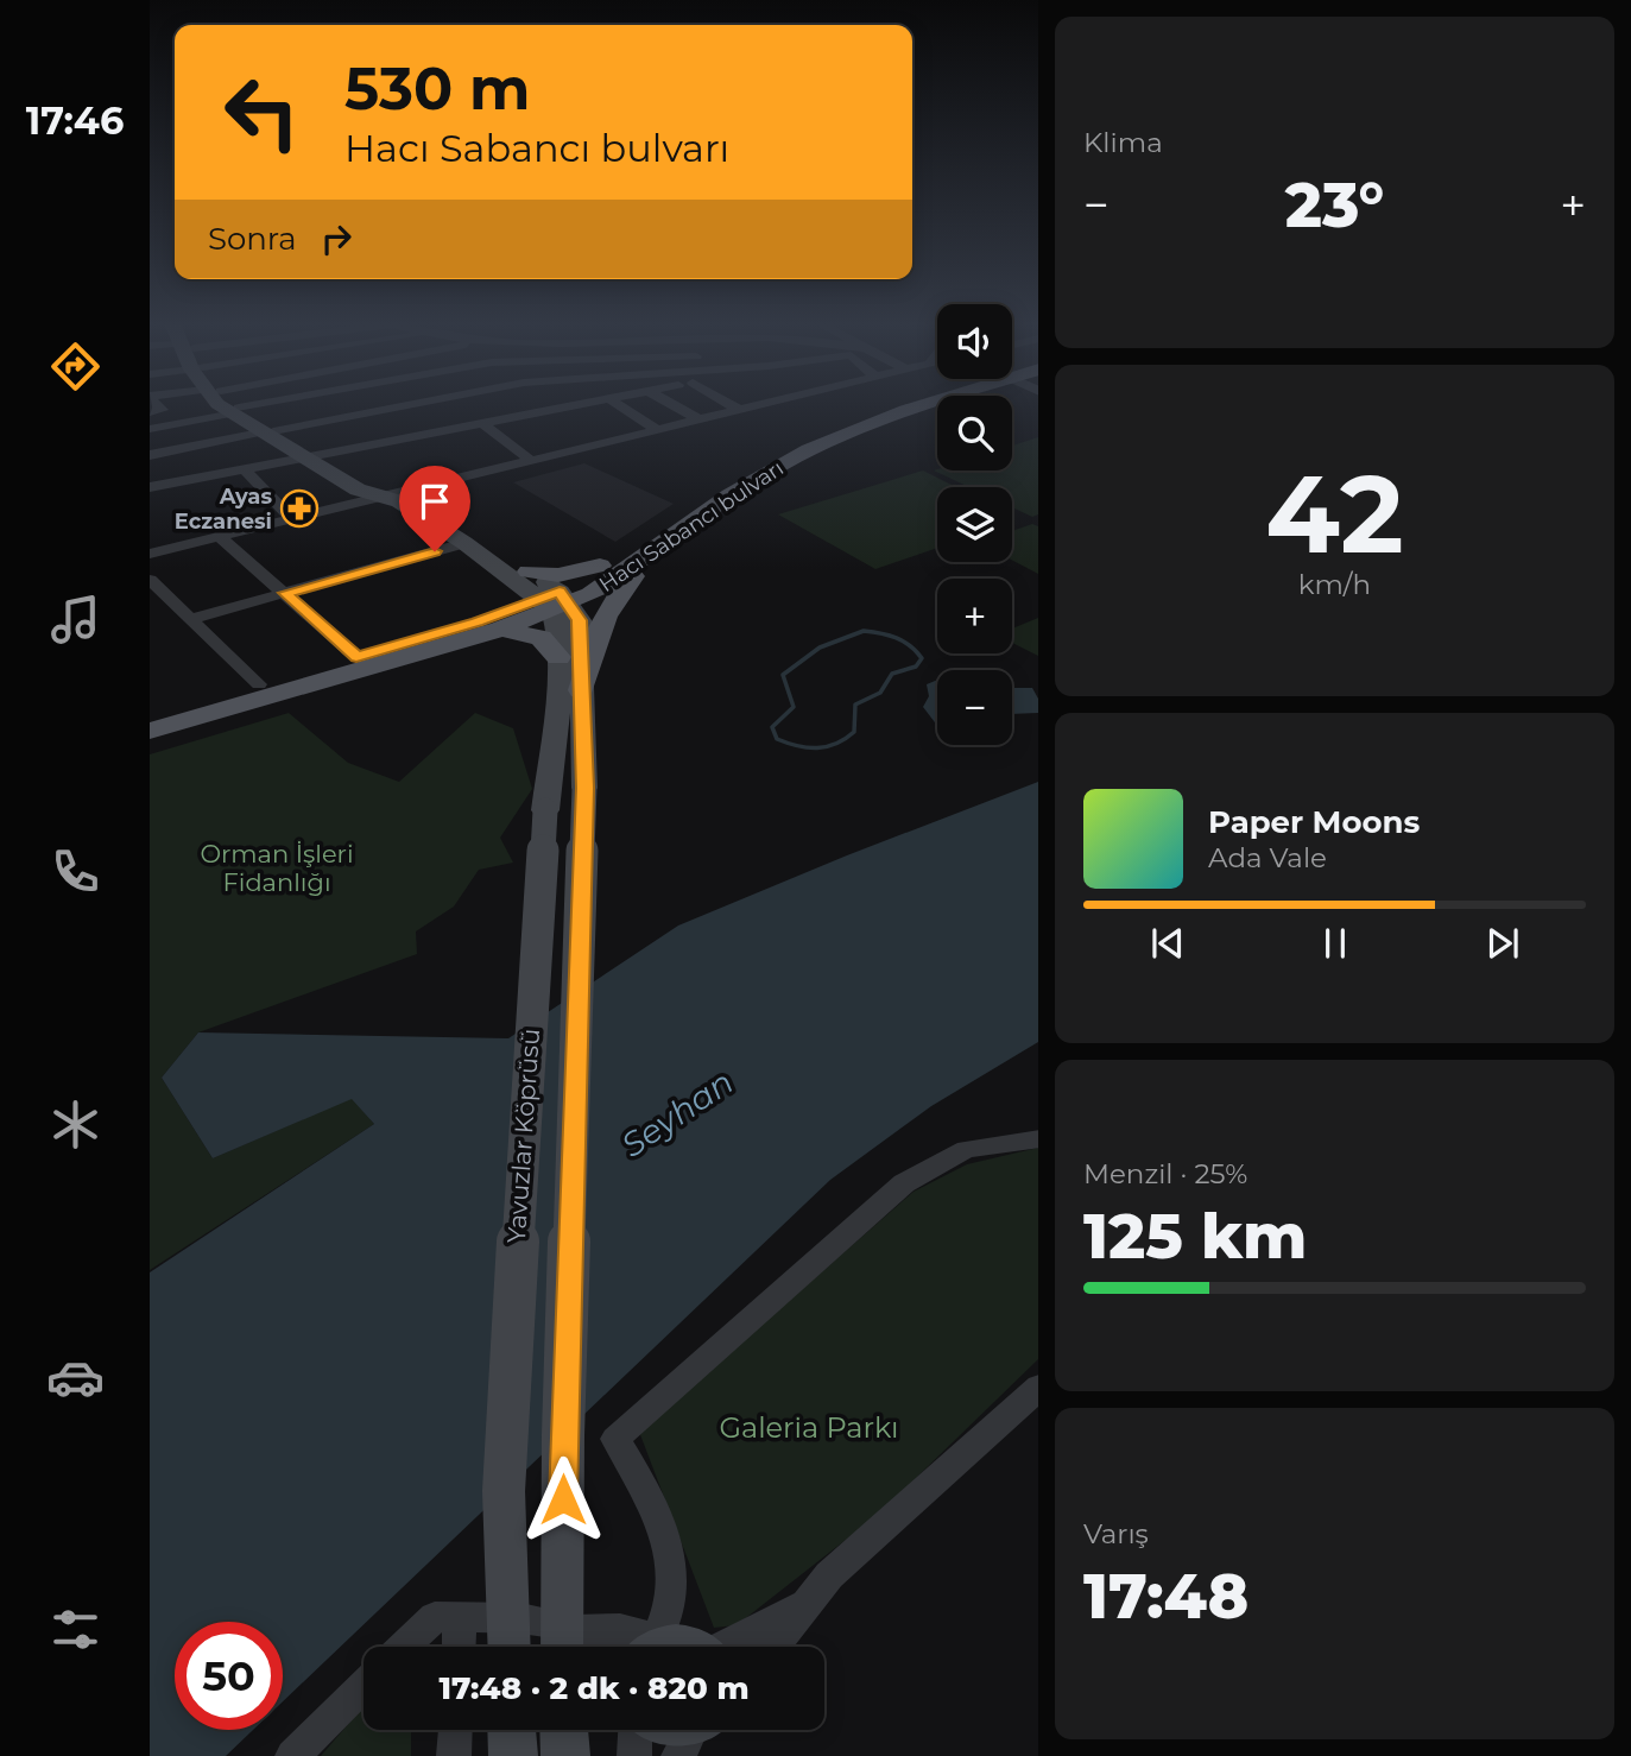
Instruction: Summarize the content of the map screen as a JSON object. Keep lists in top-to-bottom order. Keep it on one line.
{"streets":{"main road":["Hacı Sabancı bulvarı","Yavuzlar Köprüsü"]},"crossings":[["Hacı Sabancı bulvarı","Yavuzlar Köprüsü"]],"water":["Seyhan"],"parks":["Orman İşleri Fidanlığı","Galeria Parkı"],"places":{"pharmacy":["Ayas Eczanesi"]},"page":{"tabs":"17:46","tile":["Klima",["42","km/h"],["Menzil · 25%","125 km"],["Varış","17:48"]],"turn":["530 m","Hacı Sabancı bulvarı"],"heat":["−","23°","+"],"then":"Sonra","map_buttons":["+","−"],"song":["Paper Moons","Ada Vale"],"limit":"50","trip":"17:48 · 2 dk · 820 m"}}
